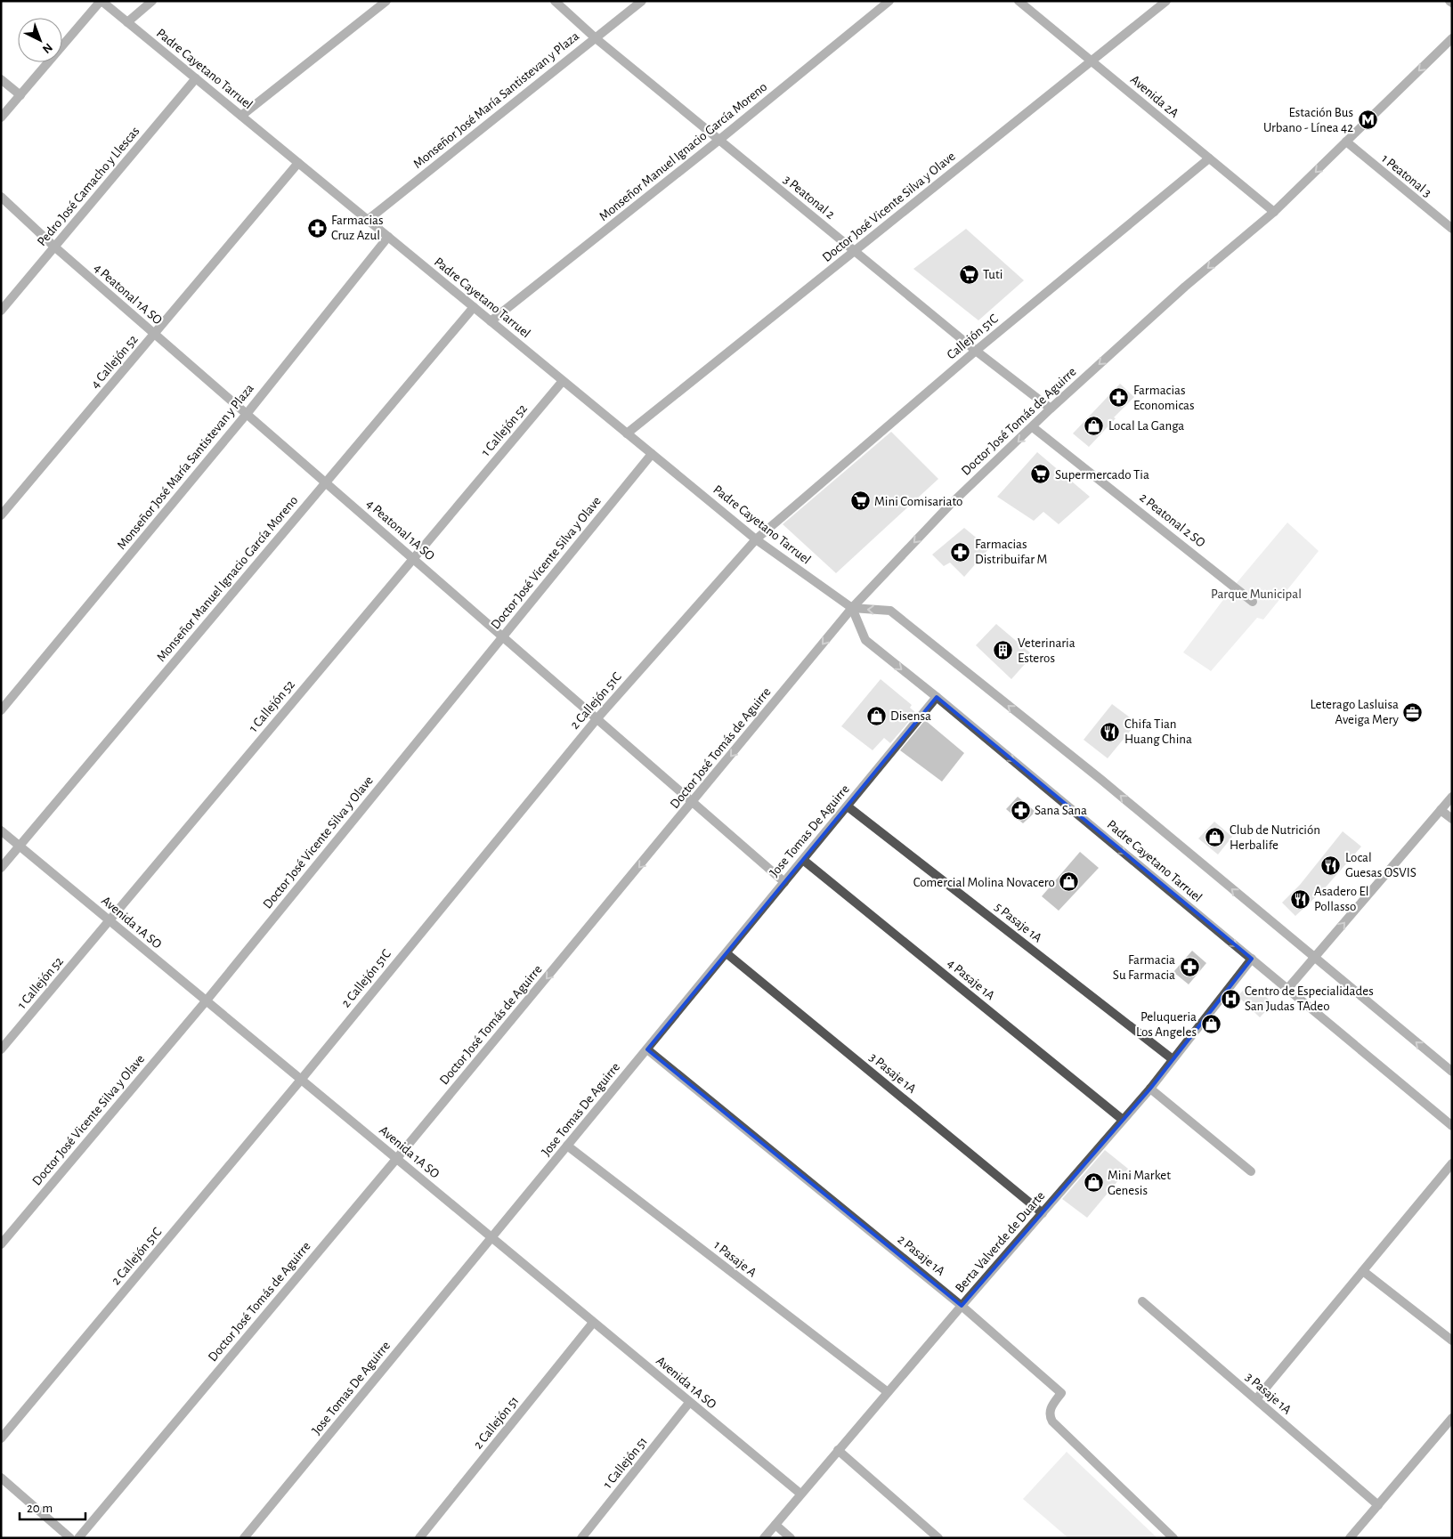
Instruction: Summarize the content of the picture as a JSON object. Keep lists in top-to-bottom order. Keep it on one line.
{"streets":{"street":["Padre Cayetano Tarruel","Avenida 2A","Monseñor José María Santistevan y Plaza","Monseñor Manuel Ignacio García Moreno","1 Peatonal 3","Pedro José Camacho y Llescas","3 Peatonal 2","Doctor José Vicente Silva y Olave","4 Peatonal 1A SO","Callejón 51C","4 Callejón 52","Doctor José Tomás de Aguirre","1 Callejón 52","2 Peatonal 2 SO","2 Callejón 51C","Jose Tomas De Aguirre","Avenida 1A SO","5 Pasaje 1A","4 Pasaje 1A","3 Pasaje 1A","Berta Valverde de Duarte","2 Pasaje 1A","1 Pasaje A","2 Callejón 51","1 Callejón 51"]},"crossings":[["Padre Cayetano Tarruel","Monseñor José María Santistevan y Plaza"],["Padre Cayetano Tarruel","Monseñor Manuel Ignacio García Moreno"],["Padre Cayetano Tarruel","Pedro José Camacho y Llescas"],["Padre Cayetano Tarruel","Doctor José Vicente Silva y Olave"],["Padre Cayetano Tarruel","Callejón 51C"],["Padre Cayetano Tarruel","4 Callejón 52"],["Padre Cayetano Tarruel","Doctor José Tomás de Aguirre"],["Padre Cayetano Tarruel","1 Callejón 52"],["Padre Cayetano Tarruel","2 Callejón 51C"],["Padre Cayetano Tarruel","Jose Tomas De Aguirre"],["Padre Cayetano Tarruel","Berta Valverde de Duarte"],["Avenida 2A","Doctor José Vicente Silva y Olave"],["Avenida 2A","Callejón 51C"],["Avenida 2A","Doctor José Tomás de Aguirre"],["Monseñor José María Santistevan y Plaza","3 Peatonal 2"],["Monseñor José María Santistevan y Plaza","4 Peatonal 1A SO"],["Monseñor Manuel Ignacio García Moreno","3 Peatonal 2"],["Monseñor Manuel Ignacio García Moreno","4 Peatonal 1A SO"],["Monseñor Manuel Ignacio García Moreno","Avenida 1A SO"],["1 Peatonal 3","Doctor José Tomás de Aguirre"],["Pedro José Camacho y Llescas","4 Peatonal 1A SO"],["3 Peatonal 2","Doctor José Vicente Silva y Olave"],["3 Peatonal 2","Callejón 51C"],["3 Peatonal 2","Doctor José Tomás de Aguirre"],["Doctor José Vicente Silva y Olave","4 Peatonal 1A SO"],["Doctor José Vicente Silva y Olave","Avenida 1A SO"],["4 Peatonal 1A SO","4 Callejón 52"],["4 Peatonal 1A SO","Doctor José Tomás de Aguirre"],["4 Peatonal 1A SO","1 Callejón 52"],["4 Peatonal 1A SO","2 Callejón 51C"],["4 Peatonal 1A SO","Jose Tomas De Aguirre"],["Callejón 51C","2 Callejón 51C"],["Doctor José Tomás de Aguirre","2 Peatonal 2 SO"],["Doctor José Tomás de Aguirre","Avenida 1A SO"],["1 Callejón 52","Avenida 1A SO"],["2 Callejón 51C","Avenida 1A SO"],["Jose Tomas De Aguirre","Avenida 1A SO"],["Jose Tomas De Aguirre","5 Pasaje 1A"],["Jose Tomas De Aguirre","4 Pasaje 1A"],["Jose Tomas De Aguirre","3 Pasaje 1A"],["Jose Tomas De Aguirre","2 Pasaje 1A"],["Jose Tomas De Aguirre","1 Pasaje A"],["Avenida 1A SO","Berta Valverde de Duarte"],["Avenida 1A SO","2 Callejón 51"],["Avenida 1A SO","1 Callejón 51"],["5 Pasaje 1A","Berta Valverde de Duarte"],["4 Pasaje 1A","Berta Valverde de Duarte"],["3 Pasaje 1A","Berta Valverde de Duarte"],["Berta Valverde de Duarte","2 Pasaje 1A"],["Berta Valverde de Duarte","1 Pasaje A"]],"one_way":["Doctor José Tomás de Aguirre"],"parks":["Parque Municipal"],"places":{"metro station":["Estación Bus Urbano - Línea 42"],"pharmacy":["Farmacias Cruz Azul","Farmacias Economicas","Farmacias Distribuifar M","Sana Sana","Farmacia Su Farmacia"],"supermarket":["Tuti","Supermercado Tia","Mini Comisariato"],"shop":["Local La Ganga","Disensa","Club de Nutrición Herbalife","Comercial Molina Novacero","Peluqueria Los Angeles","Mini Market Genesis"],"building":["Veterinaria Esteros"],"office":["Leterago Lasluisa Aveiga Mery"],"restaurant":["Chifa Tian Huang China","Local Guesas OSVIS","Asadero El Pollasso"],"hospital":["Centro de Especialidades San Judas TAdeo"]},"scale_bar":"20 m","north":"bottom right"}
